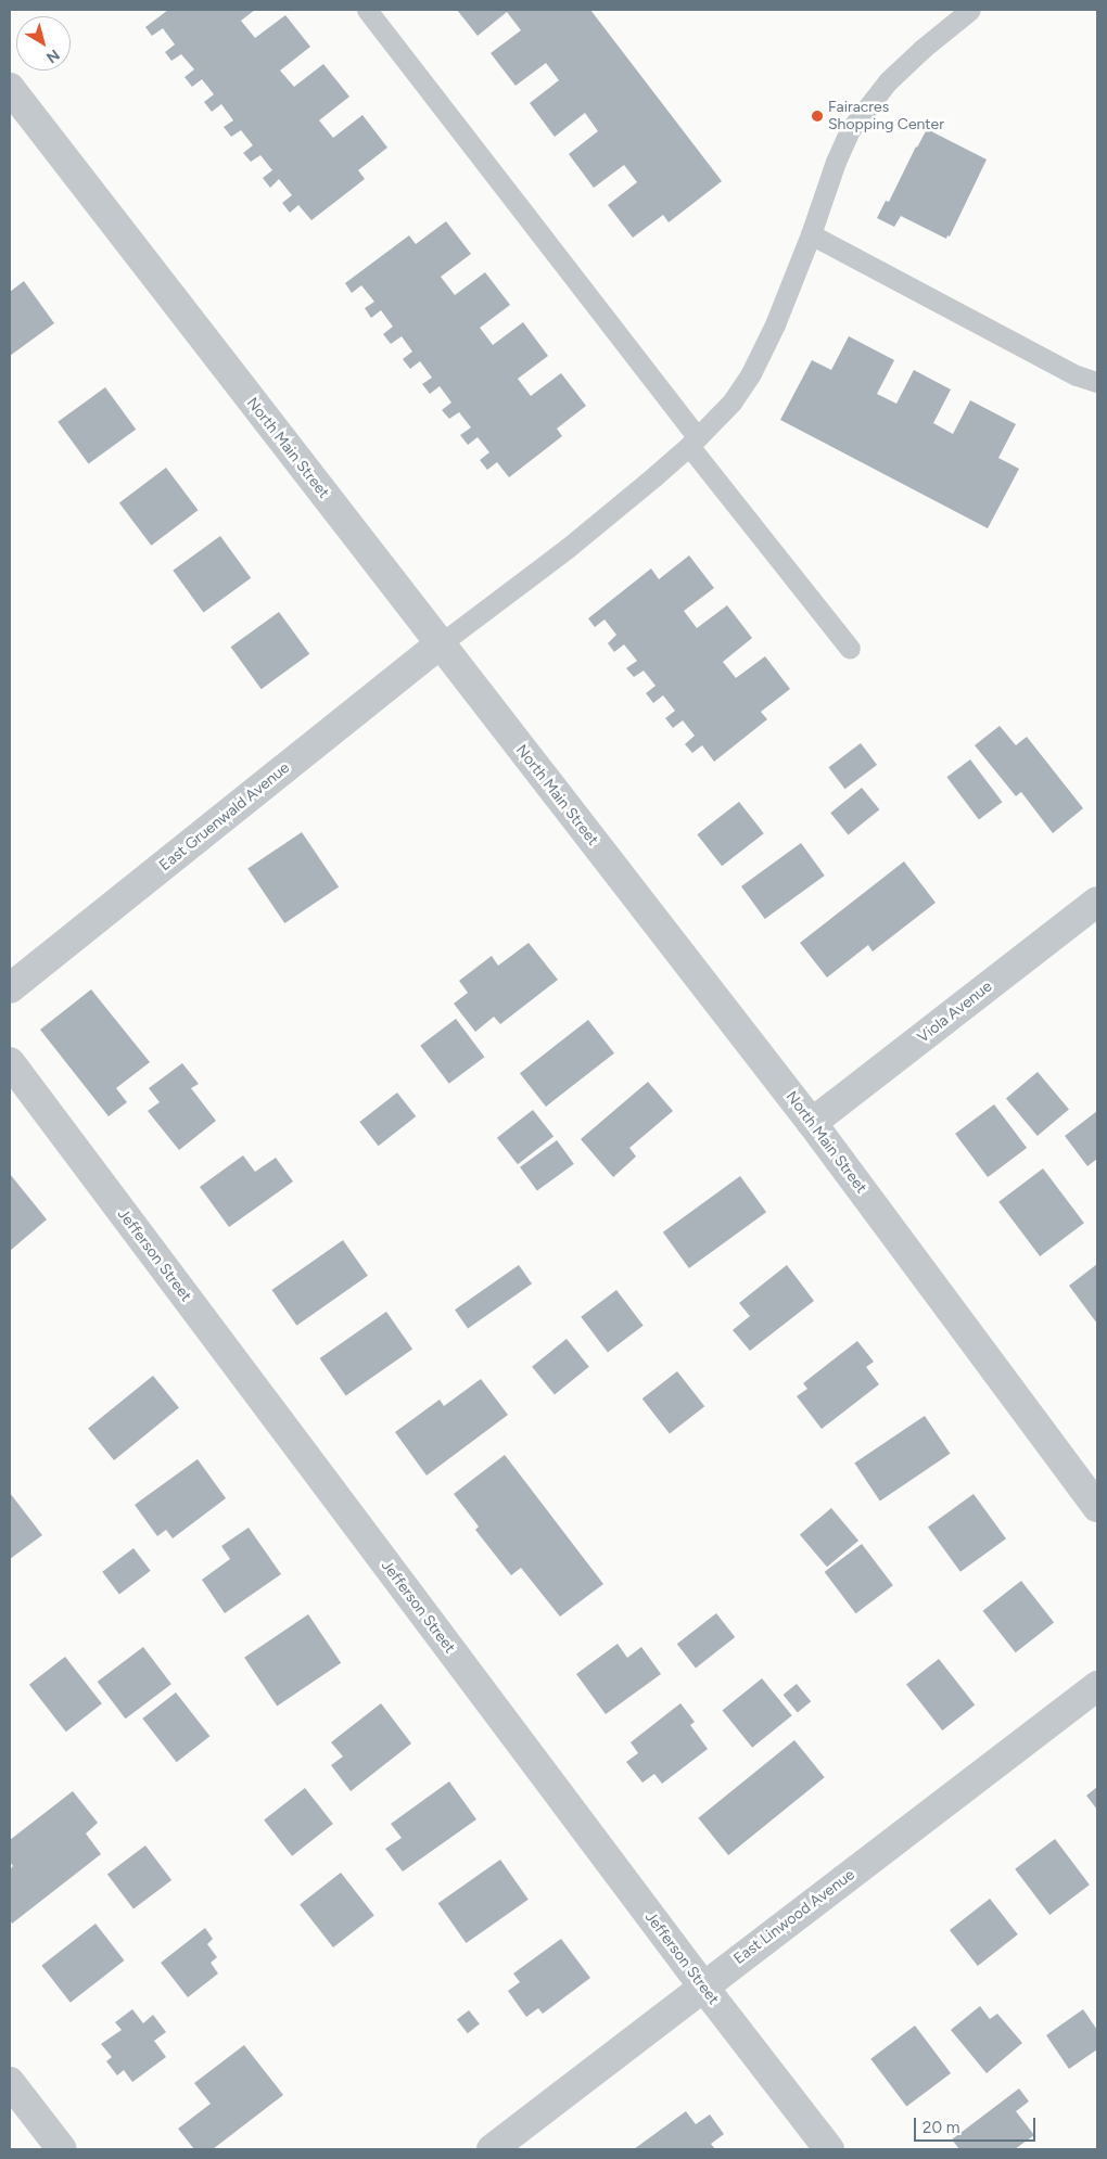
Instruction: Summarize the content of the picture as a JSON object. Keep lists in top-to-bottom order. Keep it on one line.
{"streets":{"street":["North Main Street","East Gruenwald Avenue","Viola Avenue","Jefferson Street","East Linwood Avenue"]},"crossings":[["North Main Street","East Gruenwald Avenue"],["North Main Street","Viola Avenue"],["Jefferson Street","East Linwood Avenue"]],"places":["Fairacres Shopping Center"],"scale_bar":"20 m","north":"bottom right"}
